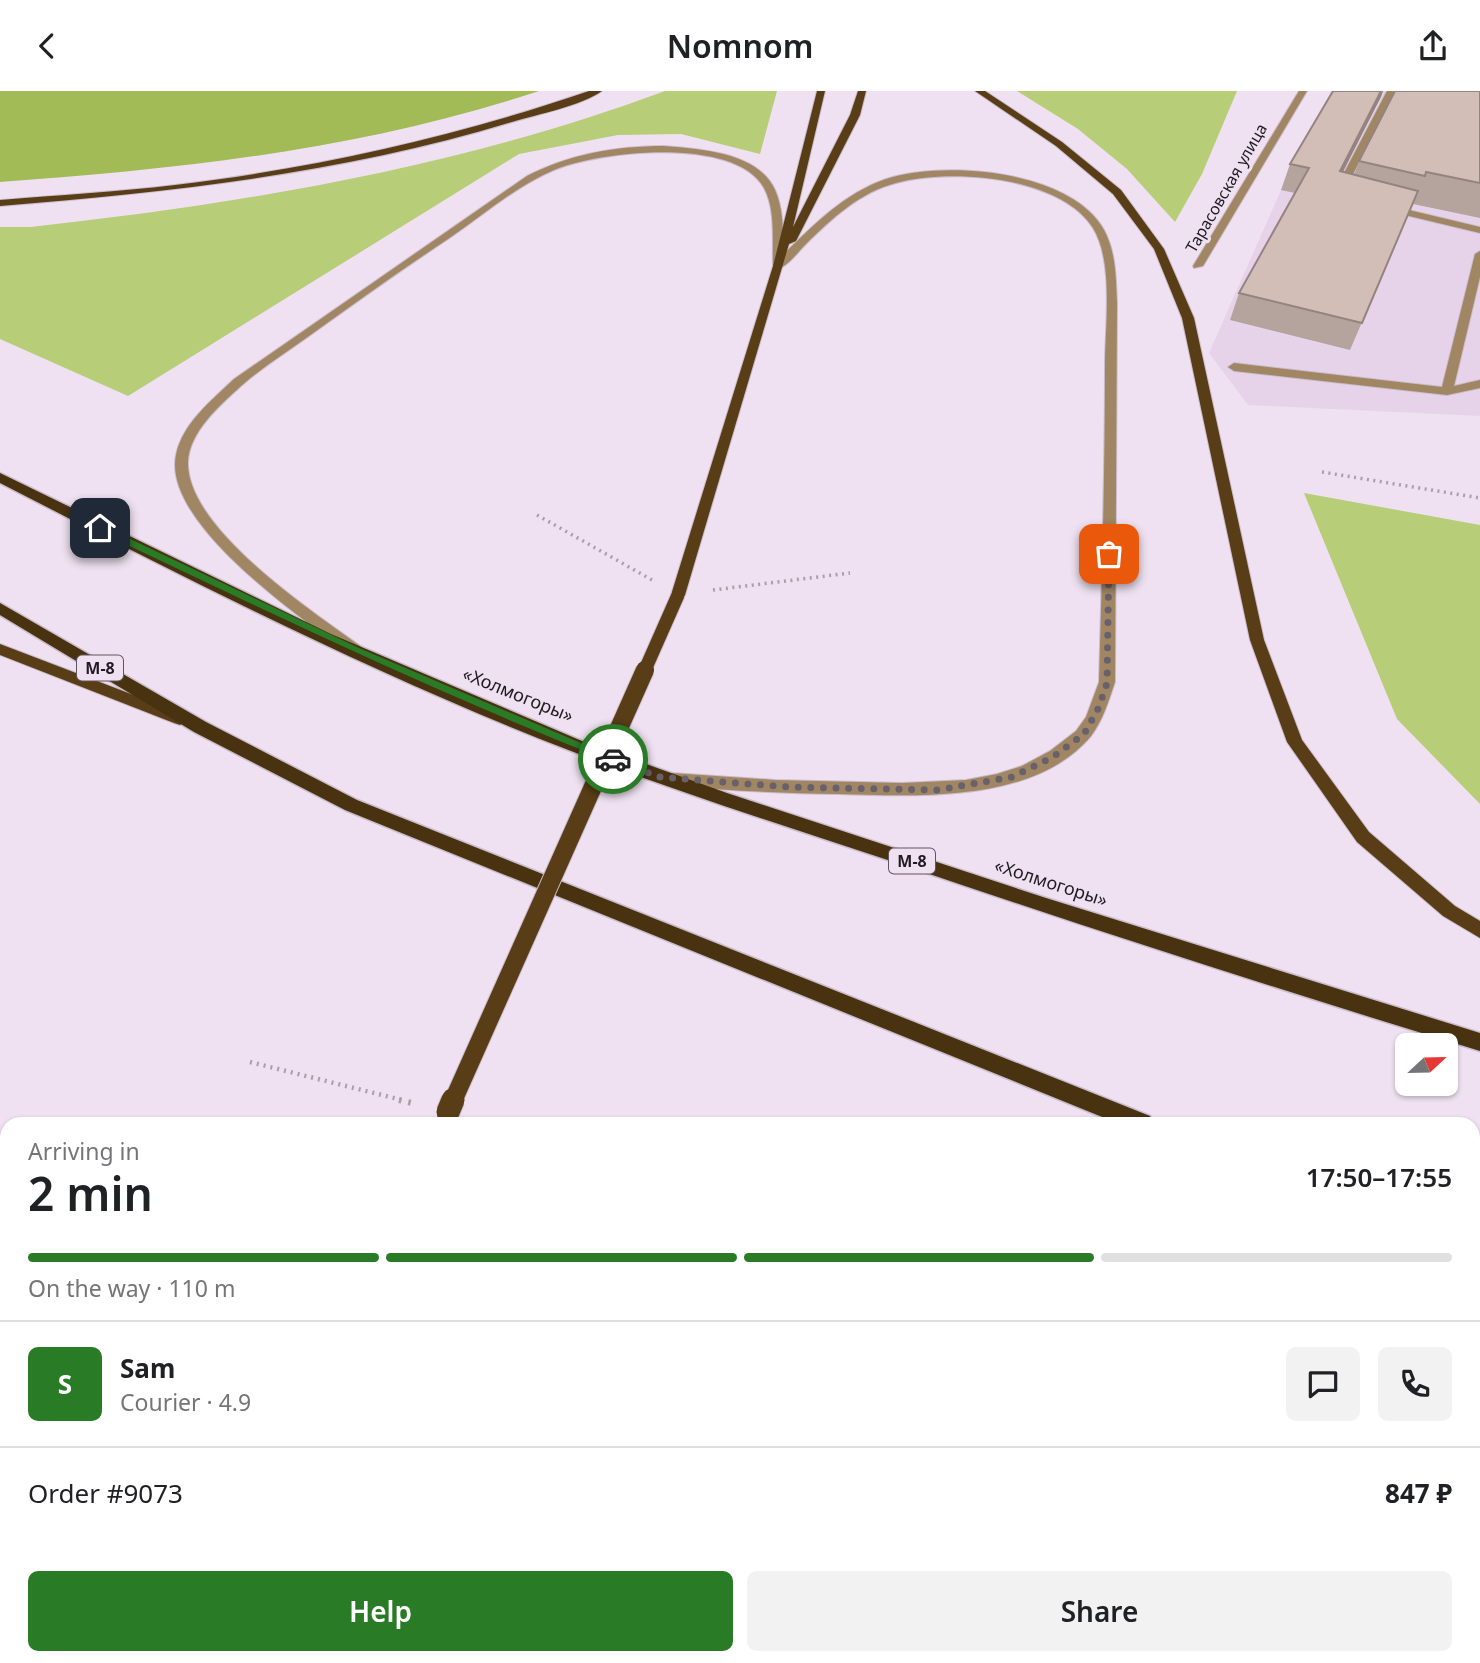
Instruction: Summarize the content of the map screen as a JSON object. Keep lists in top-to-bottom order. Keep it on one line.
{"streets":{"highway":["М-8","«Холмогоры»"],"street":["Тарасовская улица"]},"north":"right","page":{"header":"Nomnom","heading":["2 min","Arriving in","17:50–17:55"],"panel":["Sam","Courier · 4.9","Order #9073","847 ₽"],"bar":"On the way · 110 m","round":"S","buttons":["Help","Share"]}}
